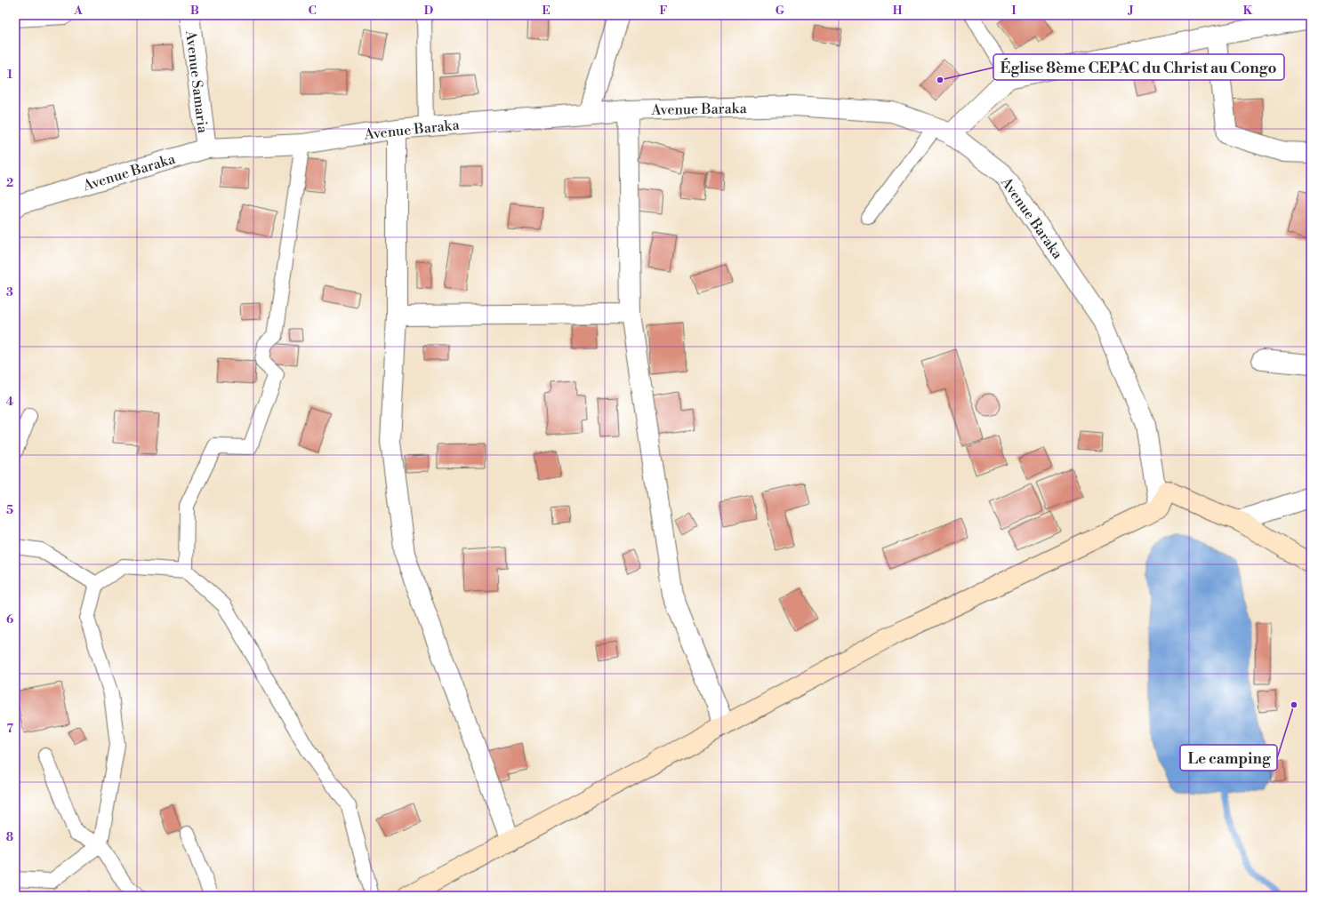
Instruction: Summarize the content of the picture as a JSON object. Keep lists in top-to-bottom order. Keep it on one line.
{"streets":{"street":["Avenue Samaria","Avenue Baraka"]},"crossings":[["Avenue Samaria","Avenue Baraka"]],"places":["Église 8ème CEPAC du Christ au Congo","Le camping"],"grid":{"columns":["A","B","C","D","E","F","G","H","I","J","K"],"rows":["1","2","3","4","5","6","7","8"]}}
